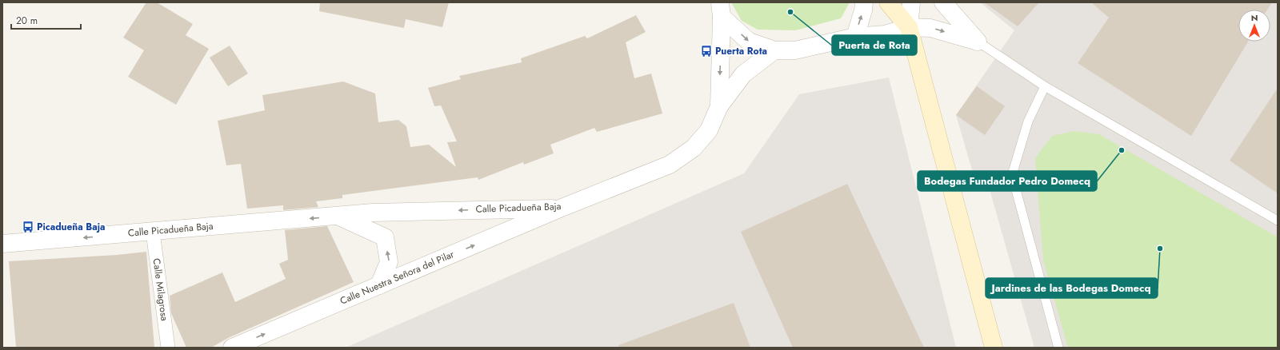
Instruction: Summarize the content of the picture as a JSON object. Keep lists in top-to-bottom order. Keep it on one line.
{"streets":{"street":["Calle Picadueña Baja","Calle Nuestra Señora del Pilar","Calle Milagrosa"]},"crossings":[["Calle Picadueña Baja","Calle Nuestra Señora del Pilar"],["Calle Picadueña Baja","Calle Milagrosa"]],"one_way":["Calle Picadueña Baja","Calle Nuestra Señora del Pilar"],"places":{"other":["Puerta de Rota","Bodegas Fundador Pedro Domecq","Jardines de las Bodegas Domecq"],"bus stop":["Puerta Rota","Picadueña Baja"]},"scale_bar":"20 m","north":"top"}
